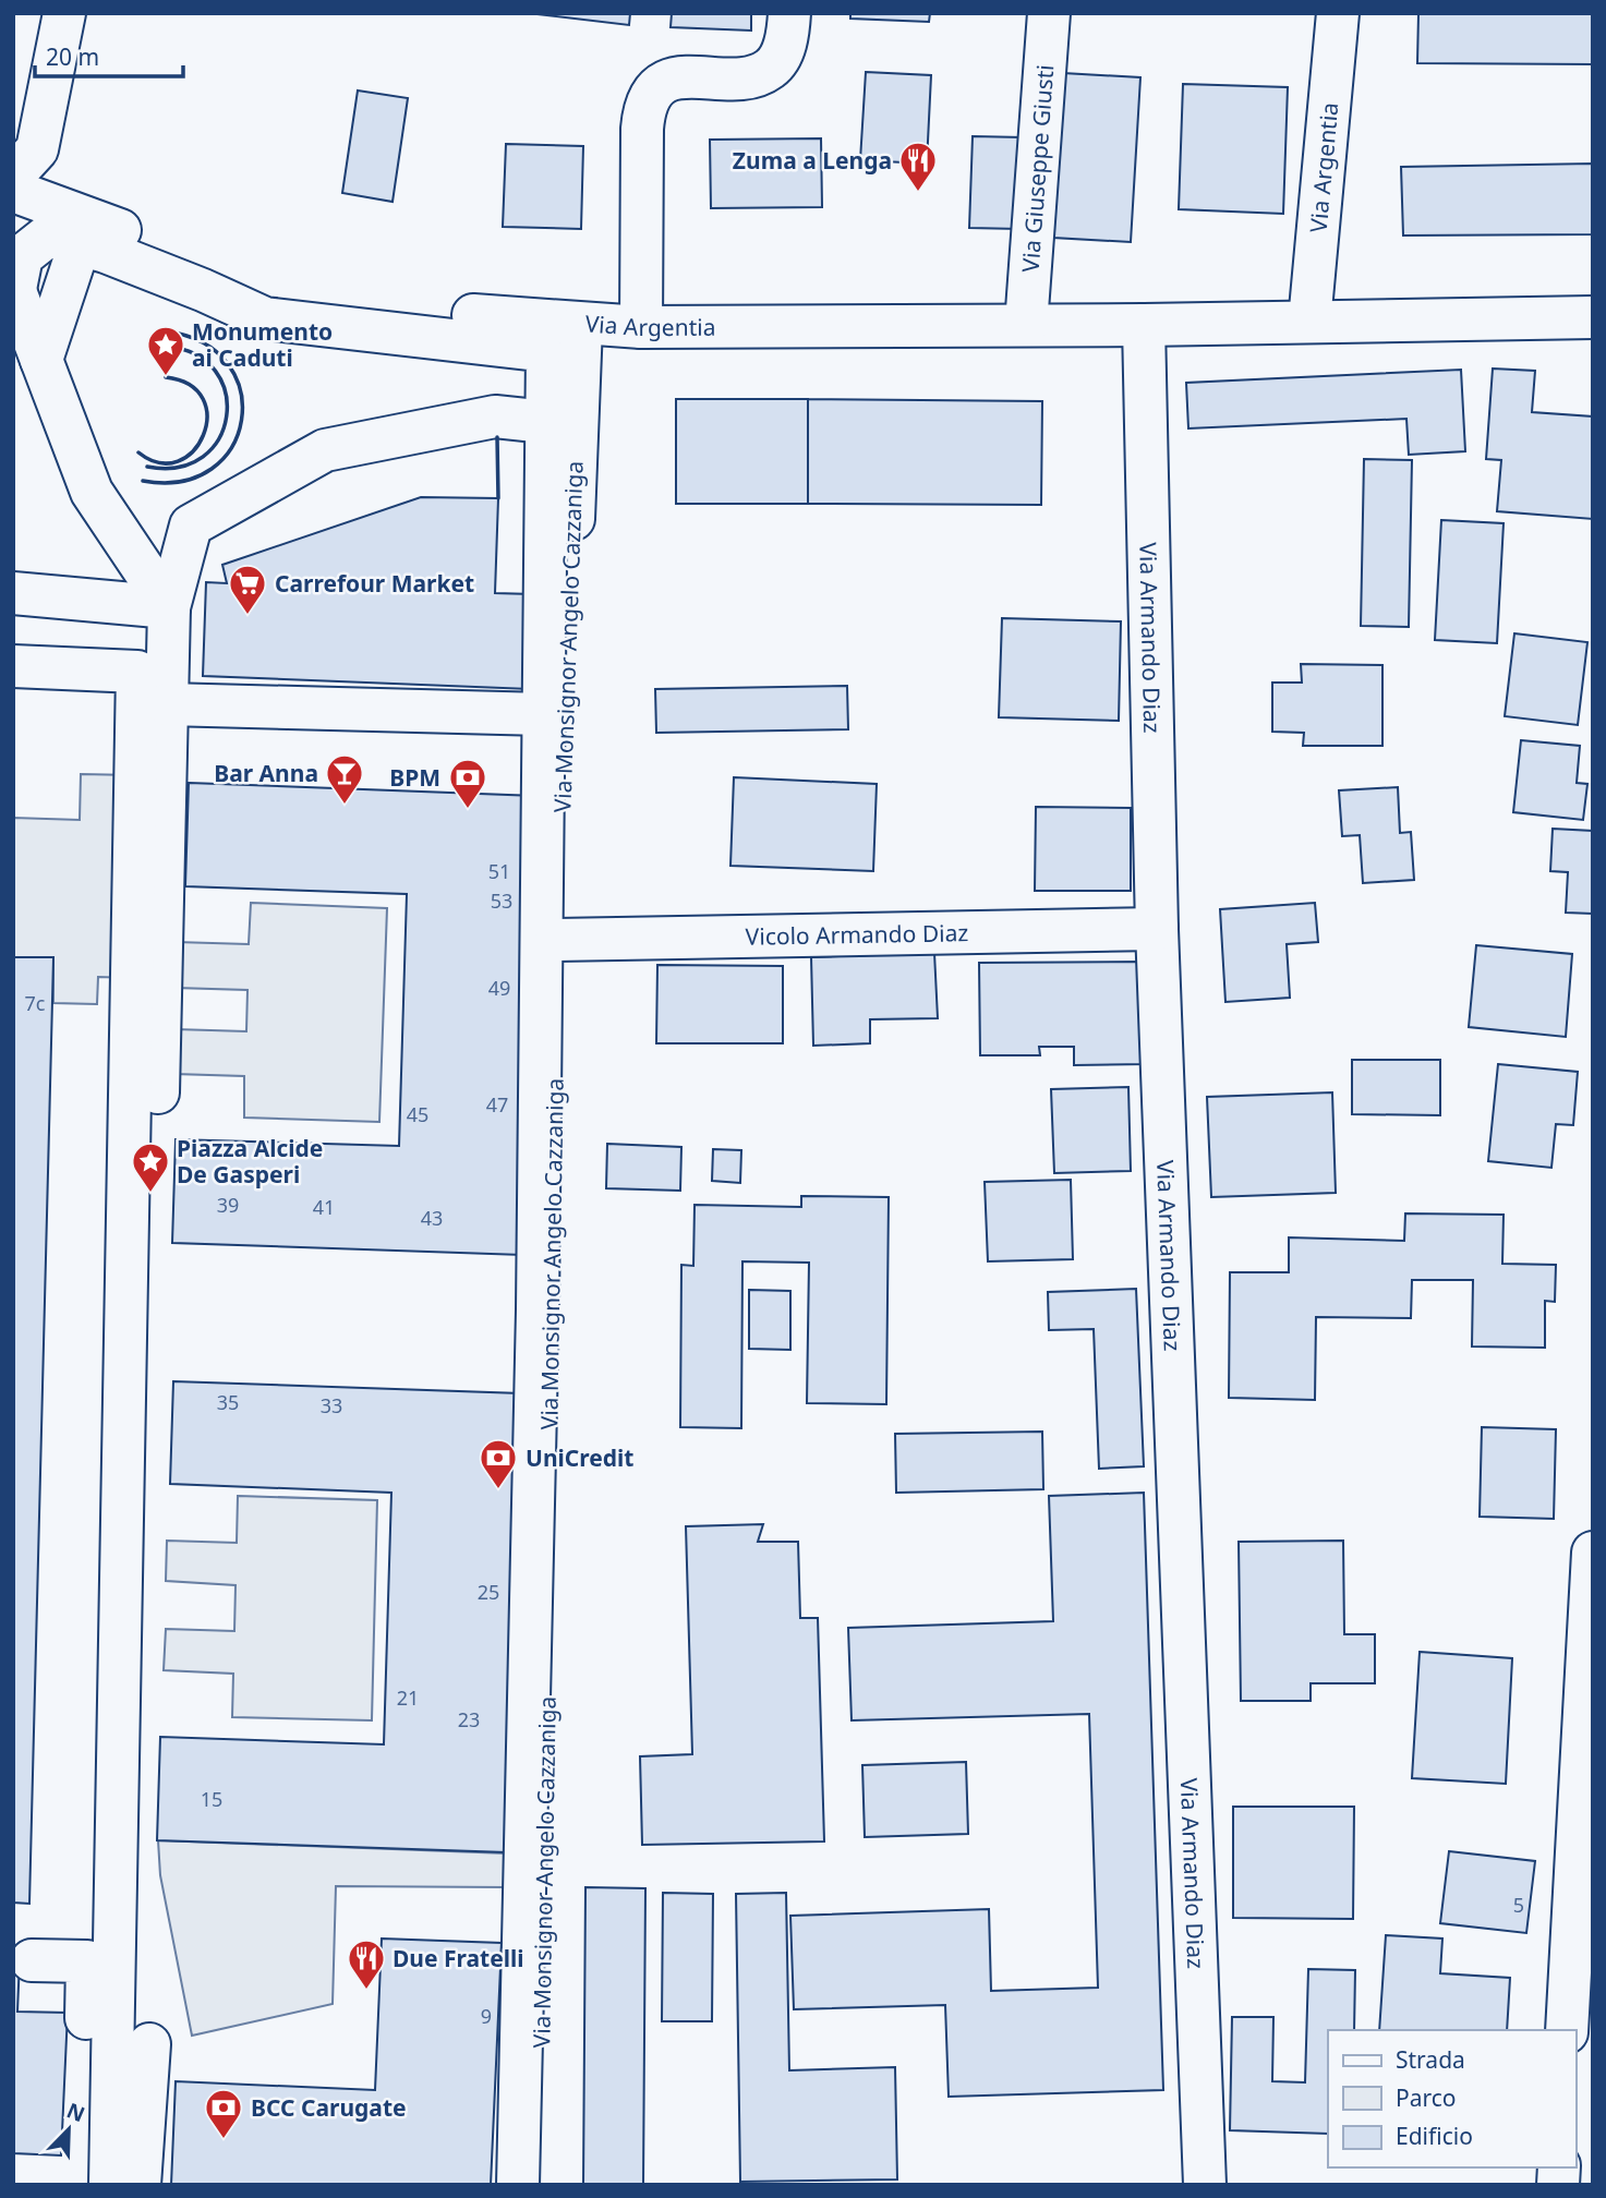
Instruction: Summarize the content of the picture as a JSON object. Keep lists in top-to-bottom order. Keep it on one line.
{"streets":{"street":["Via Argentia","Via Giuseppe Giusti","Via Monsignor Angelo Cazzaniga","Via Armando Diaz","Vicolo Armando Diaz"]},"crossings":[["Via Argentia","Via Giuseppe Giusti"],["Via Argentia","Via Monsignor Angelo Cazzaniga"],["Via Argentia","Via Armando Diaz"],["Via Monsignor Angelo Cazzaniga","Vicolo Armando Diaz"],["Via Armando Diaz","Vicolo Armando Diaz"]],"places":{"restaurant":["Zuma a Lenga","Due Fratelli"],"place":["Monumento ai Caduti","Piazza Alcide De Gasperi"],"supermarket":["Carrefour Market"],"bar":["Bar Anna"],"bank":["BPM","UniCredit","BCC Carugate"]},"house_numbers":["51","53","49","7c","47","45","39","41","43","35","33","25","21","23","15","5","9"],"legend":["Strada","Parco","Edificio"],"scale_bar":"20 m","north":"top right"}
